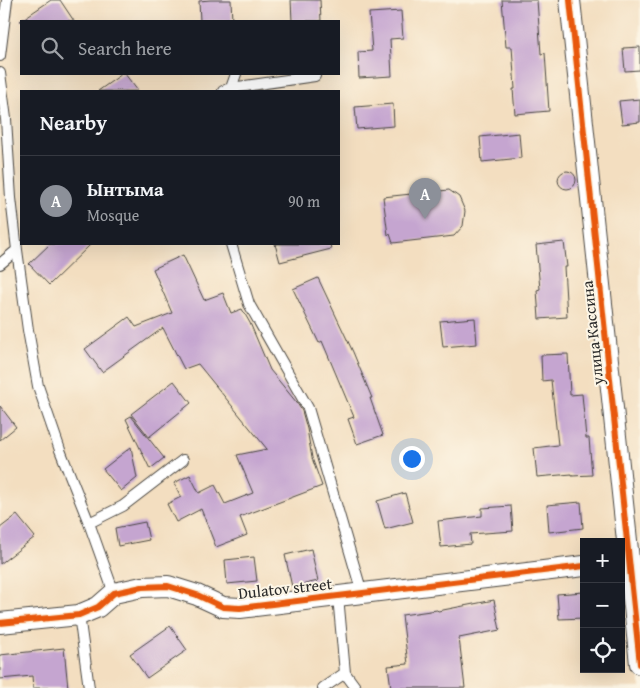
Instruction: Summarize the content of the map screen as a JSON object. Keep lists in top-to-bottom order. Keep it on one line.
{"streets":{"street":["улица Кассина","Dulatov street"]},"page":{"search":"Search here","heading":"Nearby","list":[{"mark":"A","name":"Ынтыма","note":"Mosque","value":"90 m"}],"pins":"A","map_buttons":["+","−"]}}
